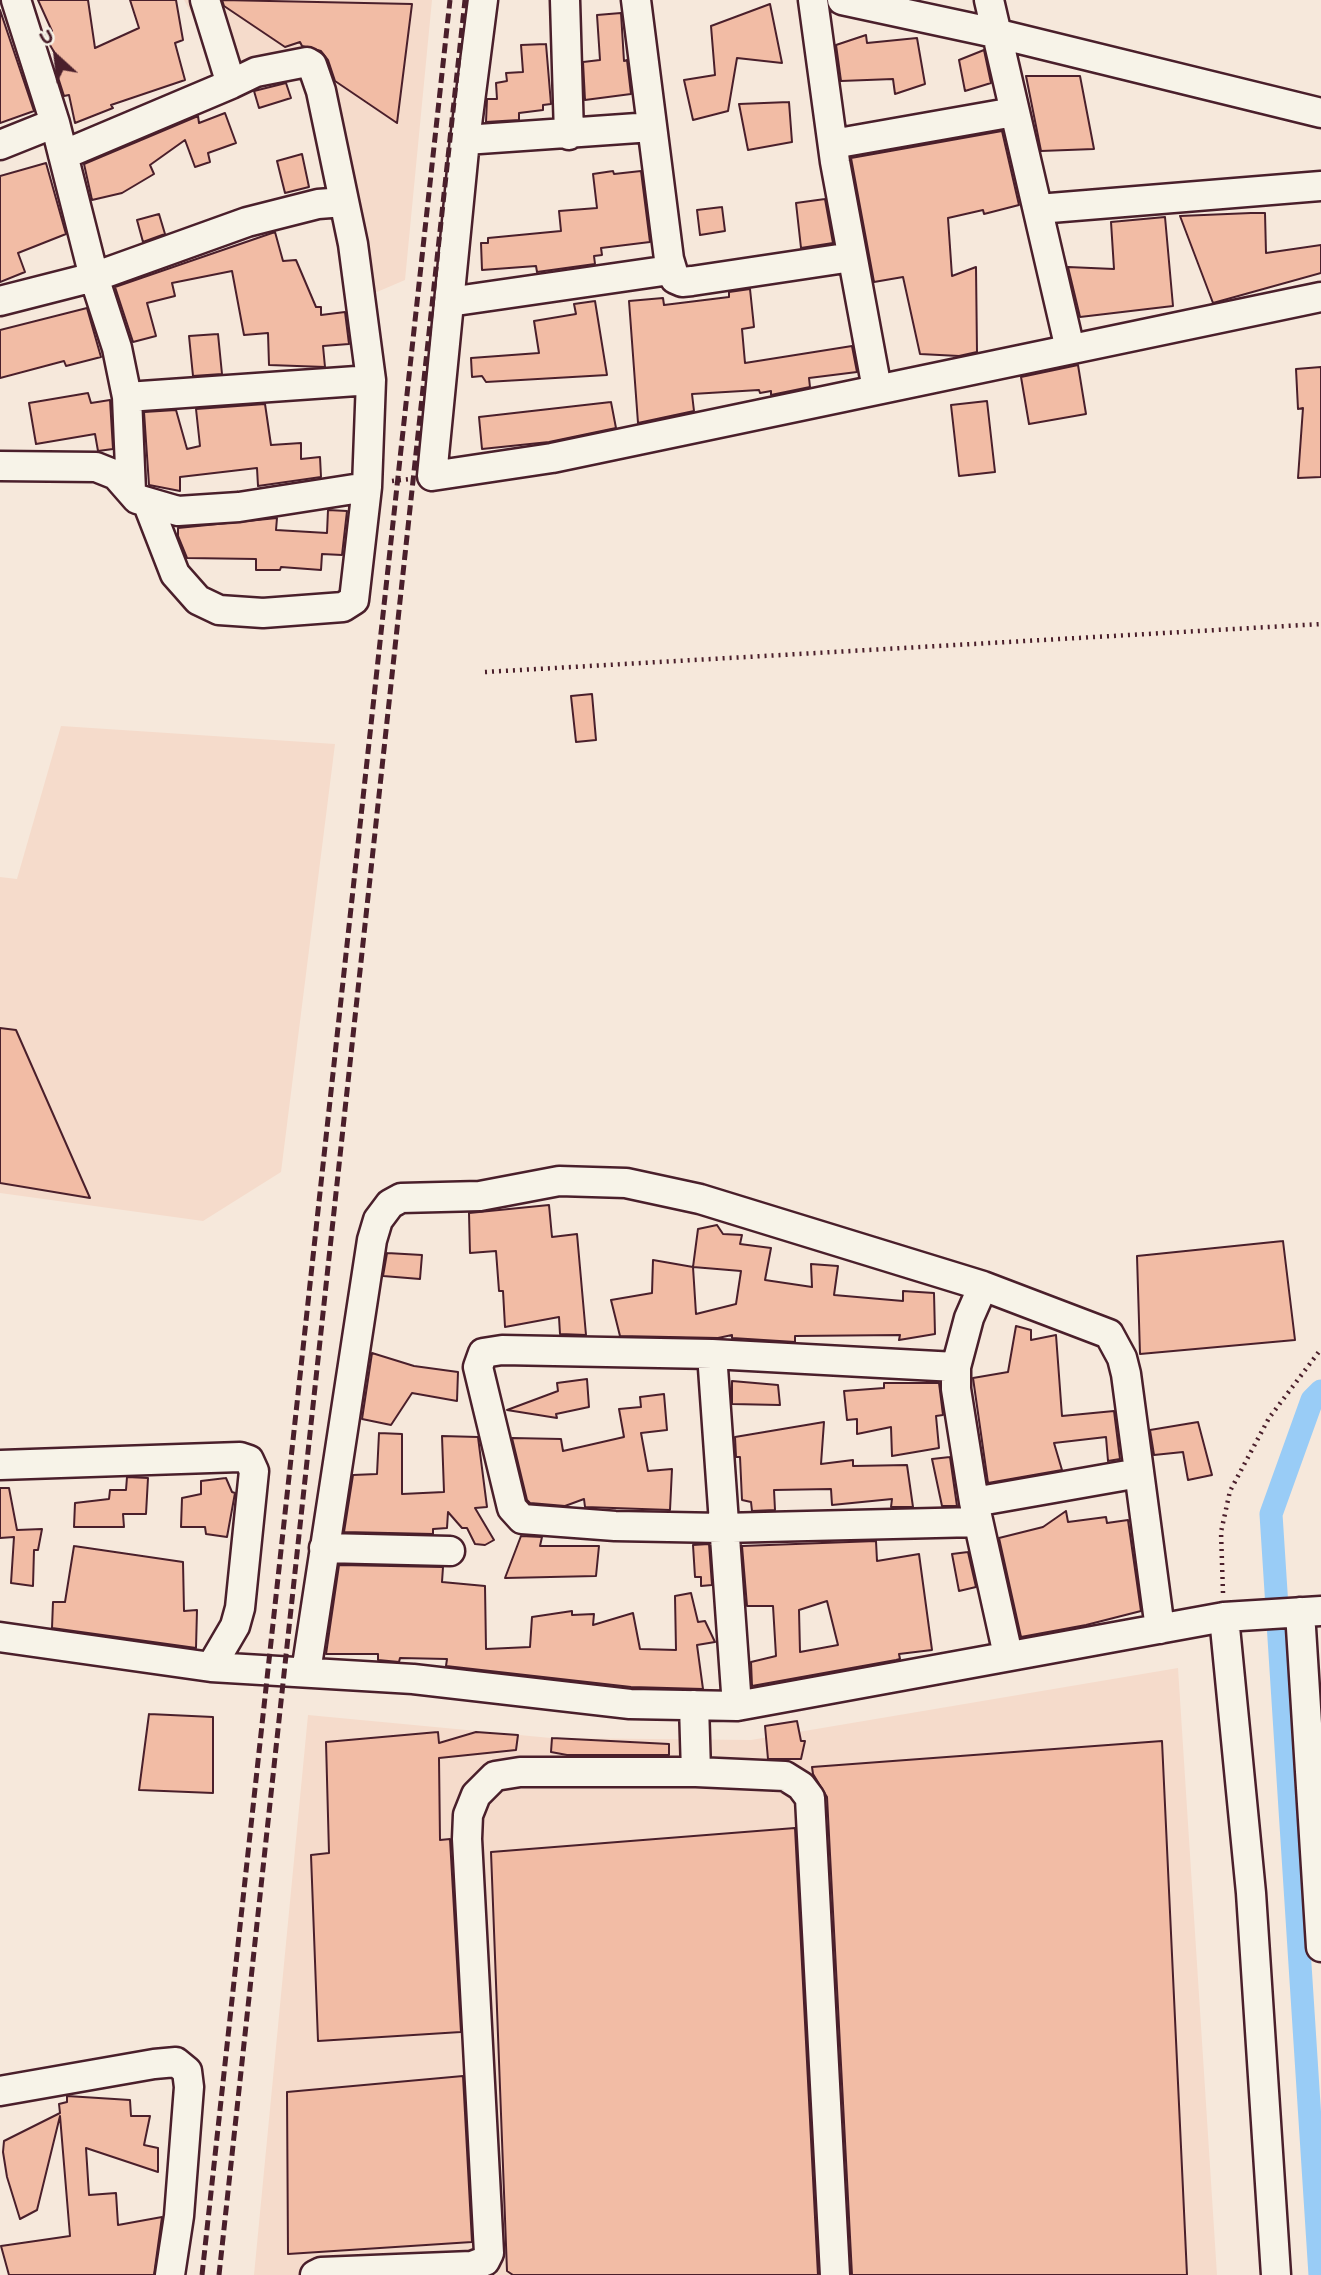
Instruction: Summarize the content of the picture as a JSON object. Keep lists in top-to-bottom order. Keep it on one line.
{"north":"top left"}
